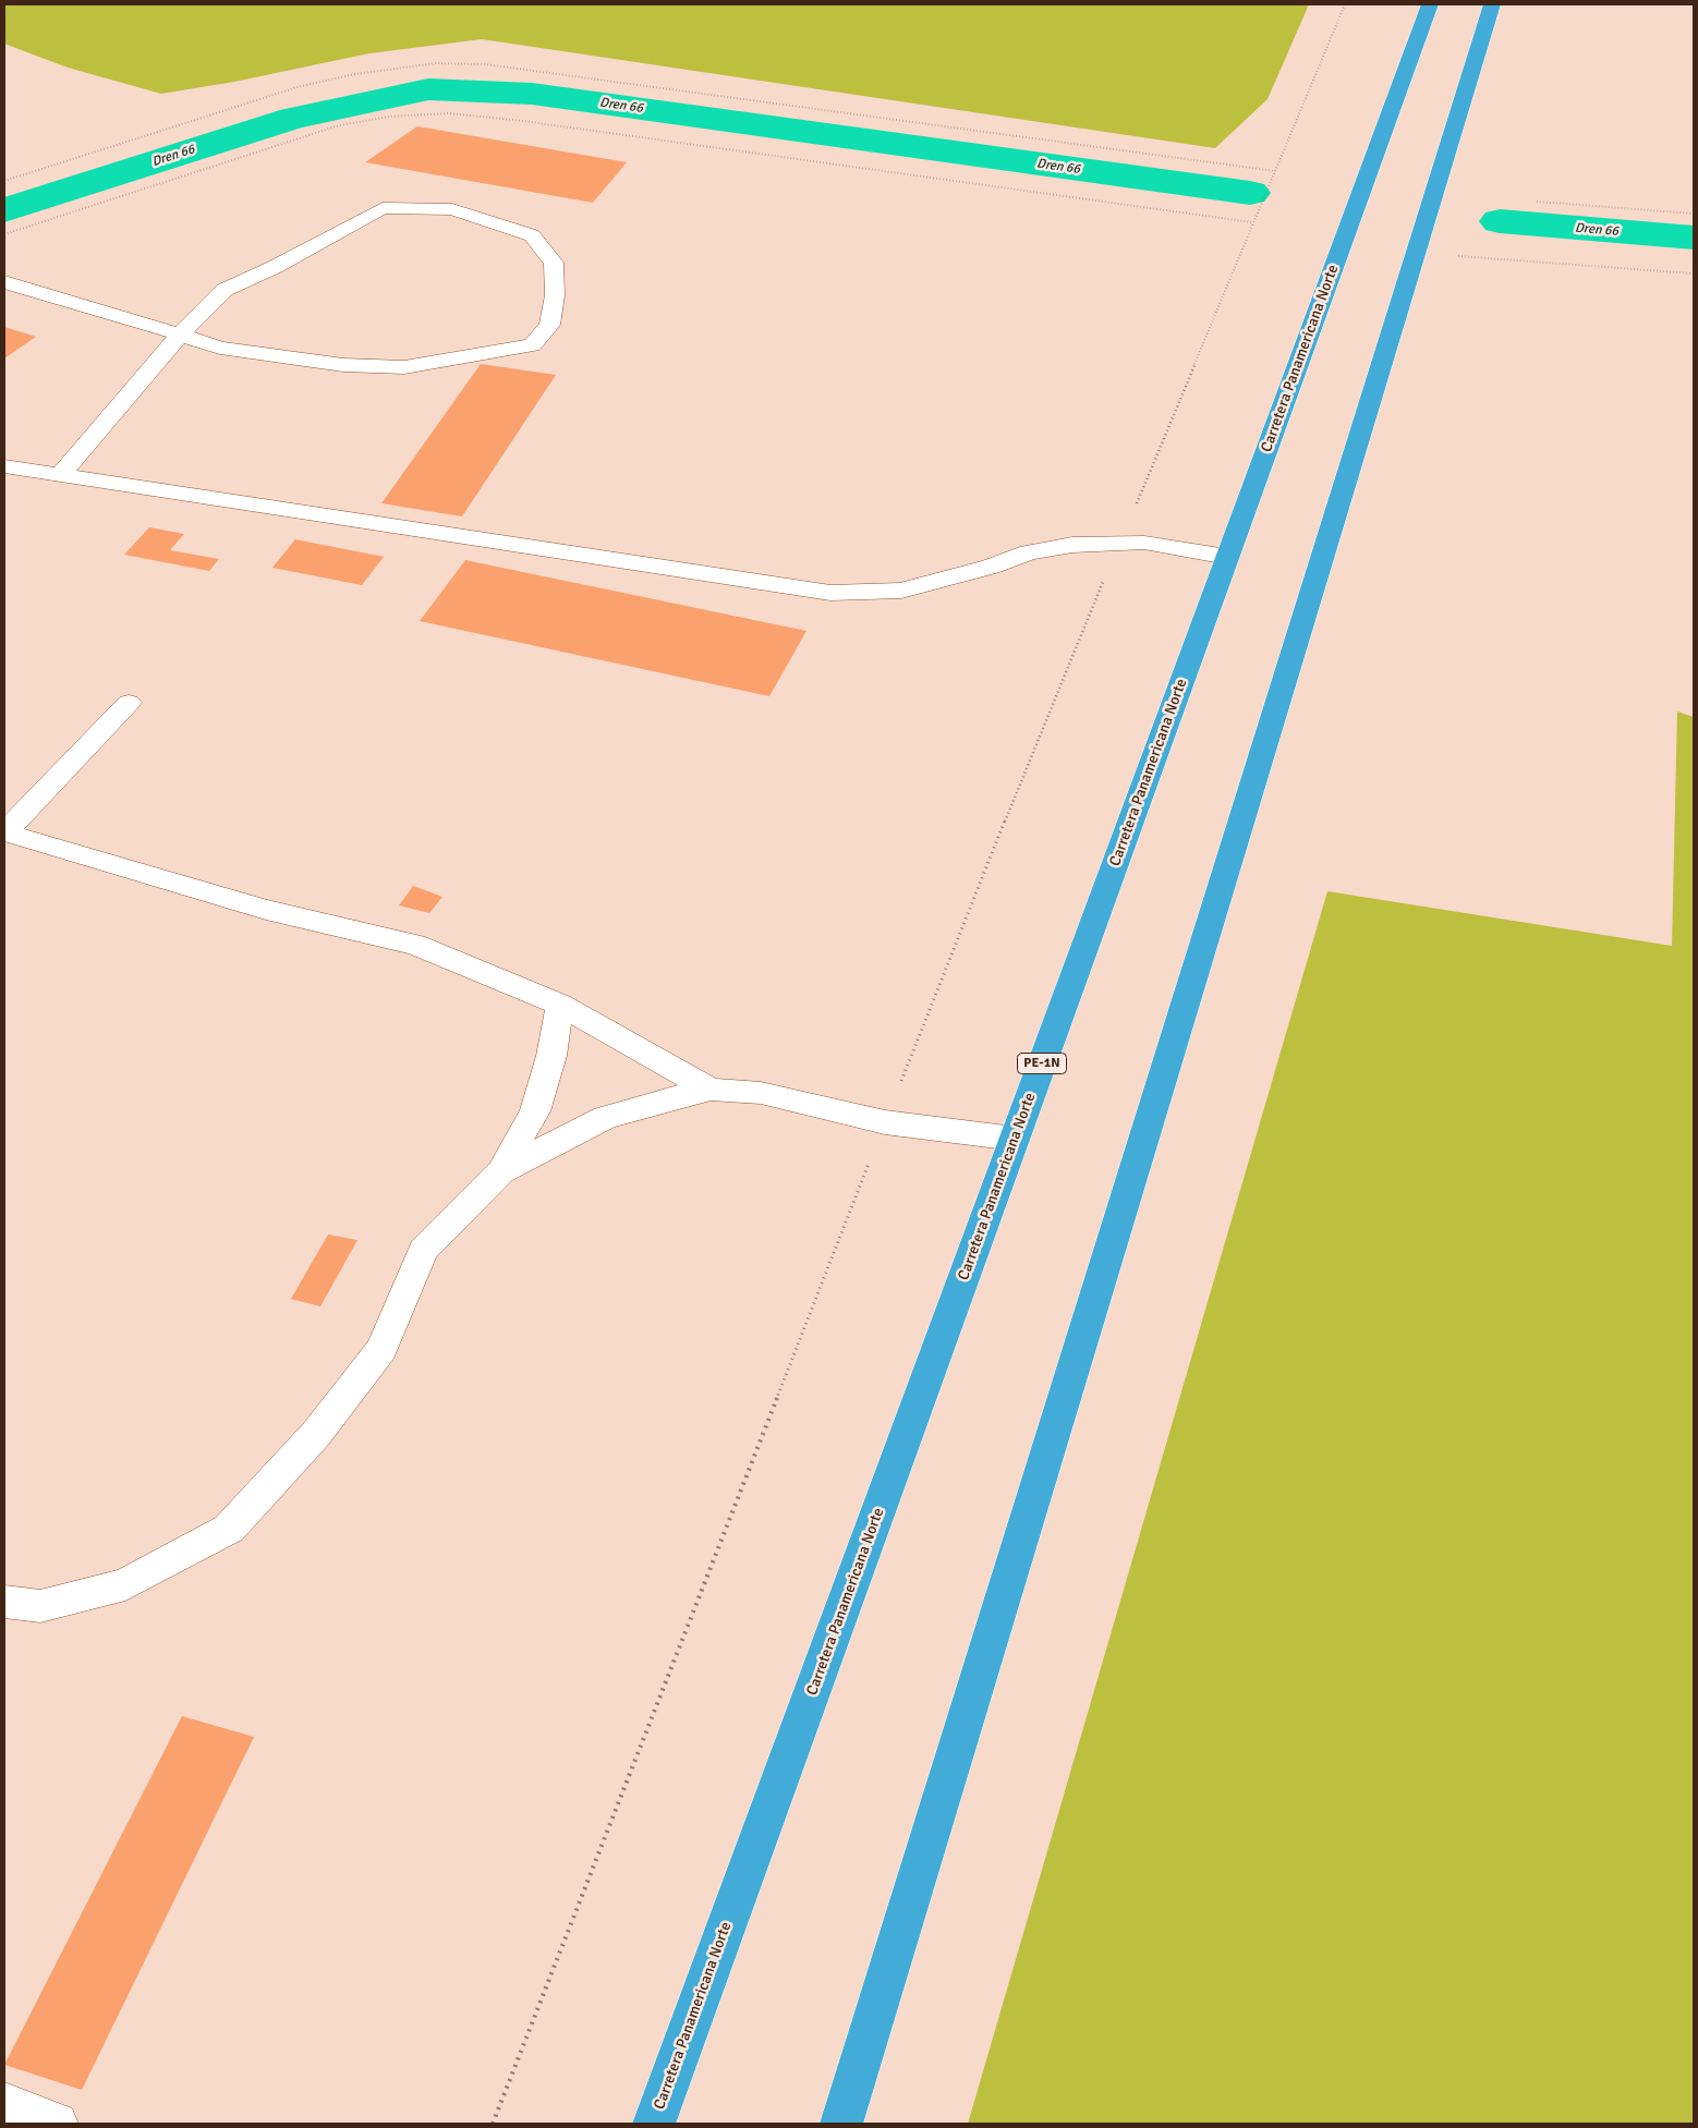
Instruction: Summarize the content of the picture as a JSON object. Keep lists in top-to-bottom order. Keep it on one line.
{"streets":{"highway":["Carretera Panamericana Norte","PE-1N"]},"water":["Dren 66"]}
